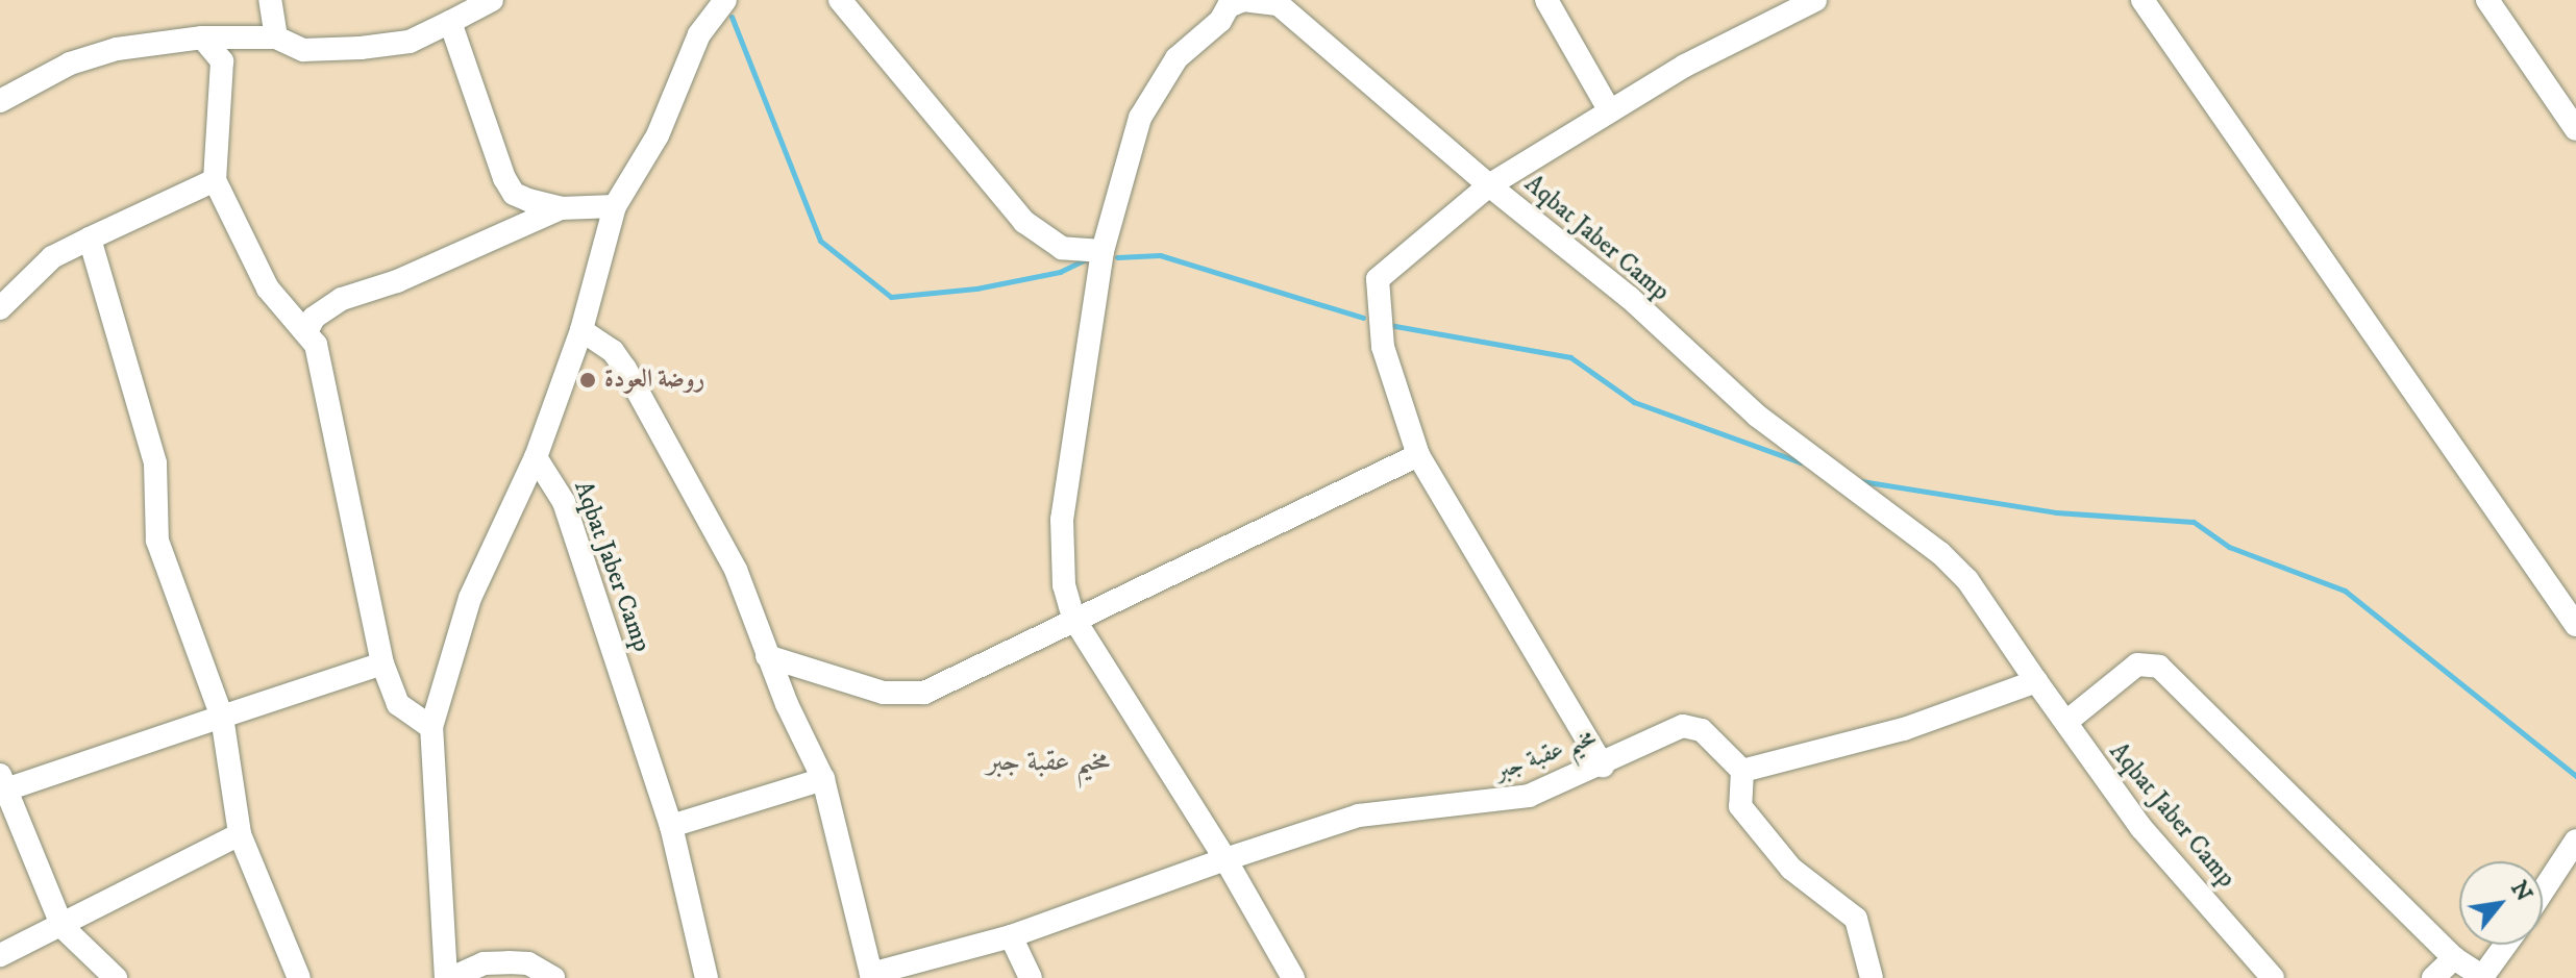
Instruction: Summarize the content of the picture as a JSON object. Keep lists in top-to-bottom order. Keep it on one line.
{"streets":{"street":["Aqbat Jaber Camp","مخيم عقبة جبر"]},"districts":["مخيم عقبة جبر"],"places":["روضة العودة"],"north":"top right"}
